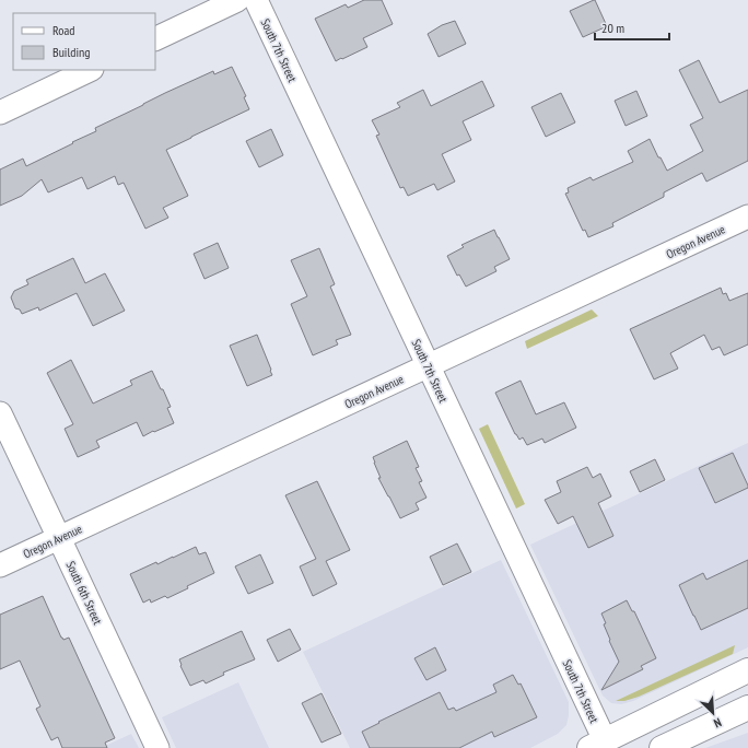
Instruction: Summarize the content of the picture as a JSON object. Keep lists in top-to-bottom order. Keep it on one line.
{"streets":{"street":["South 7th Street","Oregon Avenue","South 6th Street"]},"crossings":[["South 7th Street","Oregon Avenue"],["Oregon Avenue","South 6th Street"]],"legend":["Road","Building"],"scale_bar":"20 m","north":"bottom right"}
